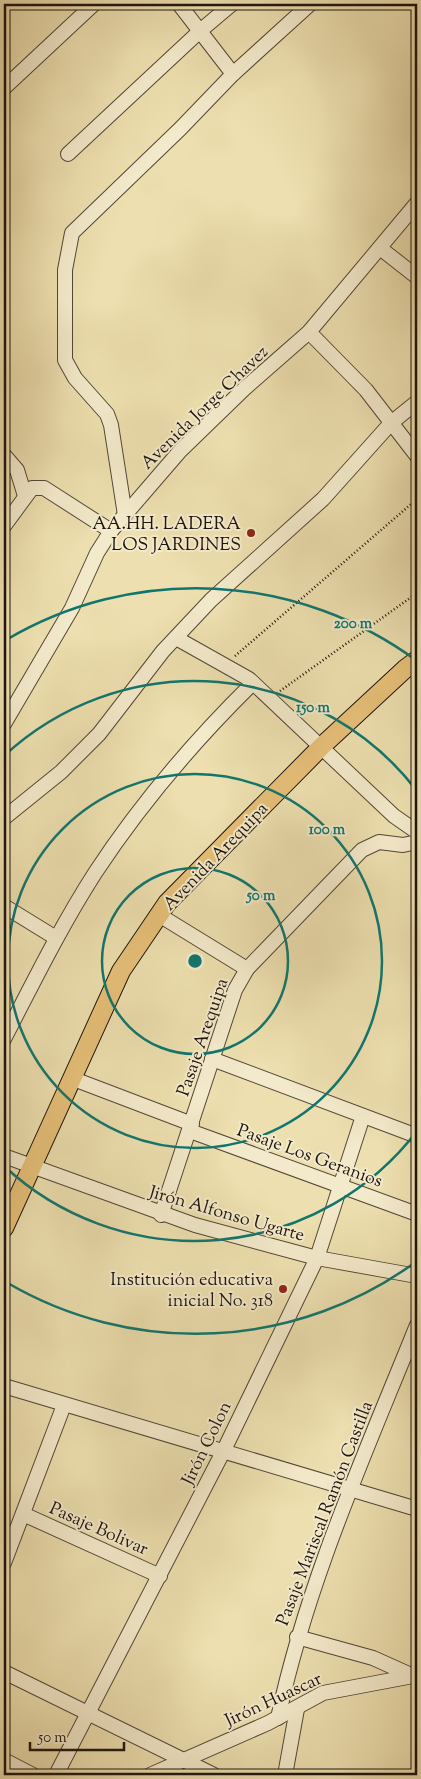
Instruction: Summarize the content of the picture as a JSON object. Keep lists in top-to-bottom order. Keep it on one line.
{"streets":{"main road":["Avenida Arequipa"],"street":["Avenida Jorge Chavez","Pasaje Arequipa","Pasaje Los Geranios","Jirón Alfonso Ugarte","Jirón Colon","Pasaje Mariscal Ramón Castilla","Pasaje Bolivar","Jirón Huascar"]},"crossings":[["Avenida Arequipa","Pasaje Los Geranios"],["Avenida Arequipa","Jirón Alfonso Ugarte"],["Pasaje Arequipa","Pasaje Los Geranios"],["Pasaje Arequipa","Jirón Alfonso Ugarte"],["Pasaje Los Geranios","Jirón Colon"],["Jirón Alfonso Ugarte","Jirón Colon"],["Jirón Colon","Pasaje Bolivar"],["Pasaje Mariscal Ramón Castilla","Jirón Huascar"]],"places":["AA.HH. LADERA LOS JARDINES","Institución educativa inicial No. 318"],"scale_bar":"50 m","rings":["200 m","150 m","100 m","50 m"]}
